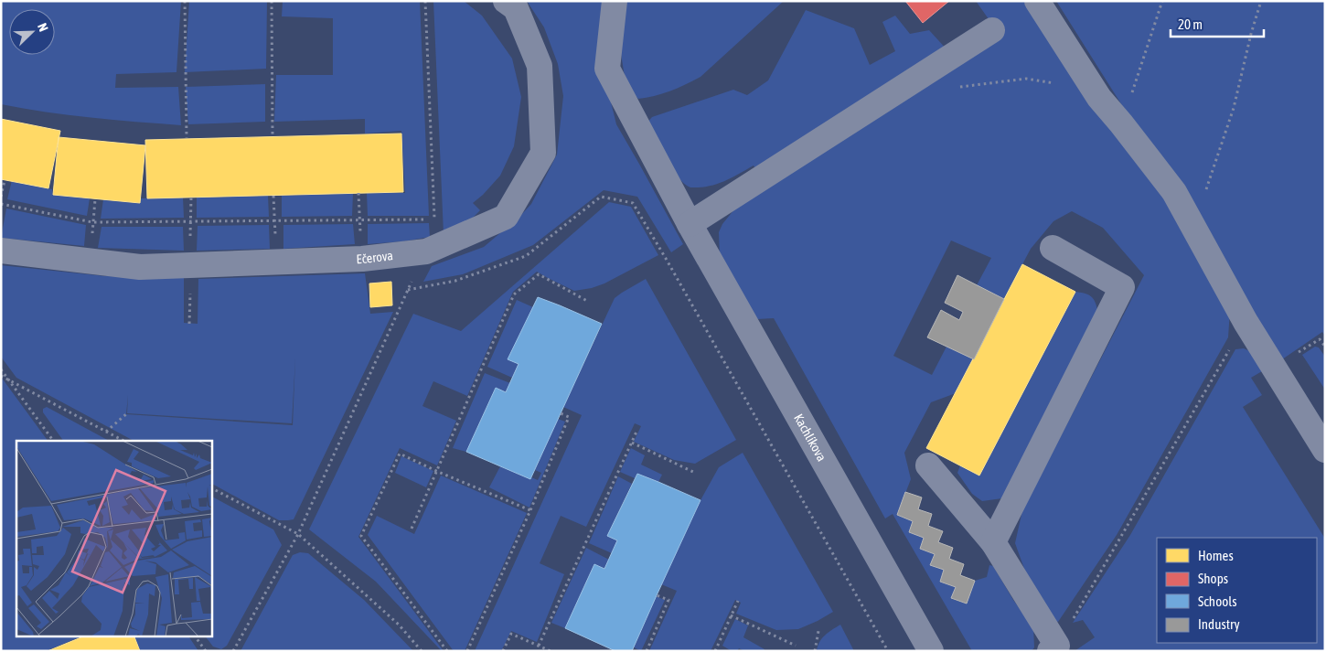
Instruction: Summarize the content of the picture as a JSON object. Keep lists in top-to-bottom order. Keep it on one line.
{"streets":{"street":["Ečerova","Kachlíkova"]},"legend":["Homes","Shops","Schools","Industry"],"scale_bar":"20 m","north":"top right"}
